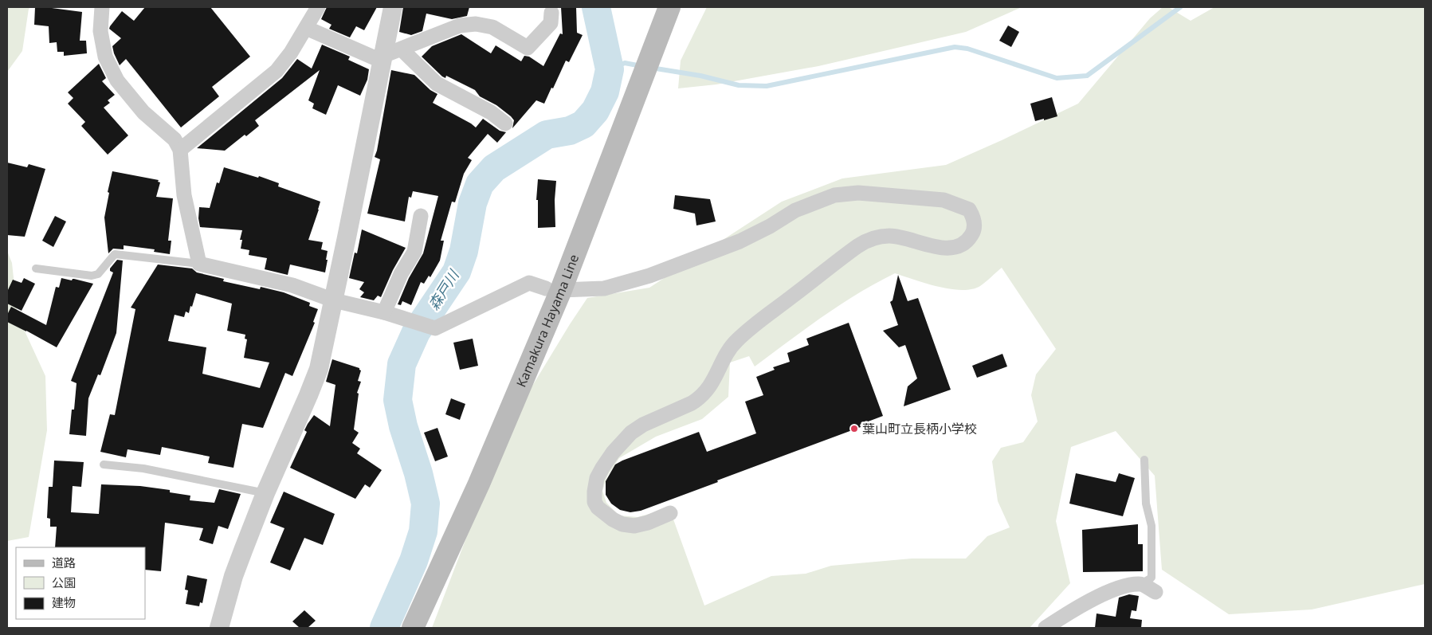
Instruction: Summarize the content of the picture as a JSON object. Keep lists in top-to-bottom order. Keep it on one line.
{"streets":{"main road":["Kamakura Hayama Line"]},"water":["森戸川"],"places":["葉山町立長柄小学校"],"legend":["道路","公園","建物"]}
